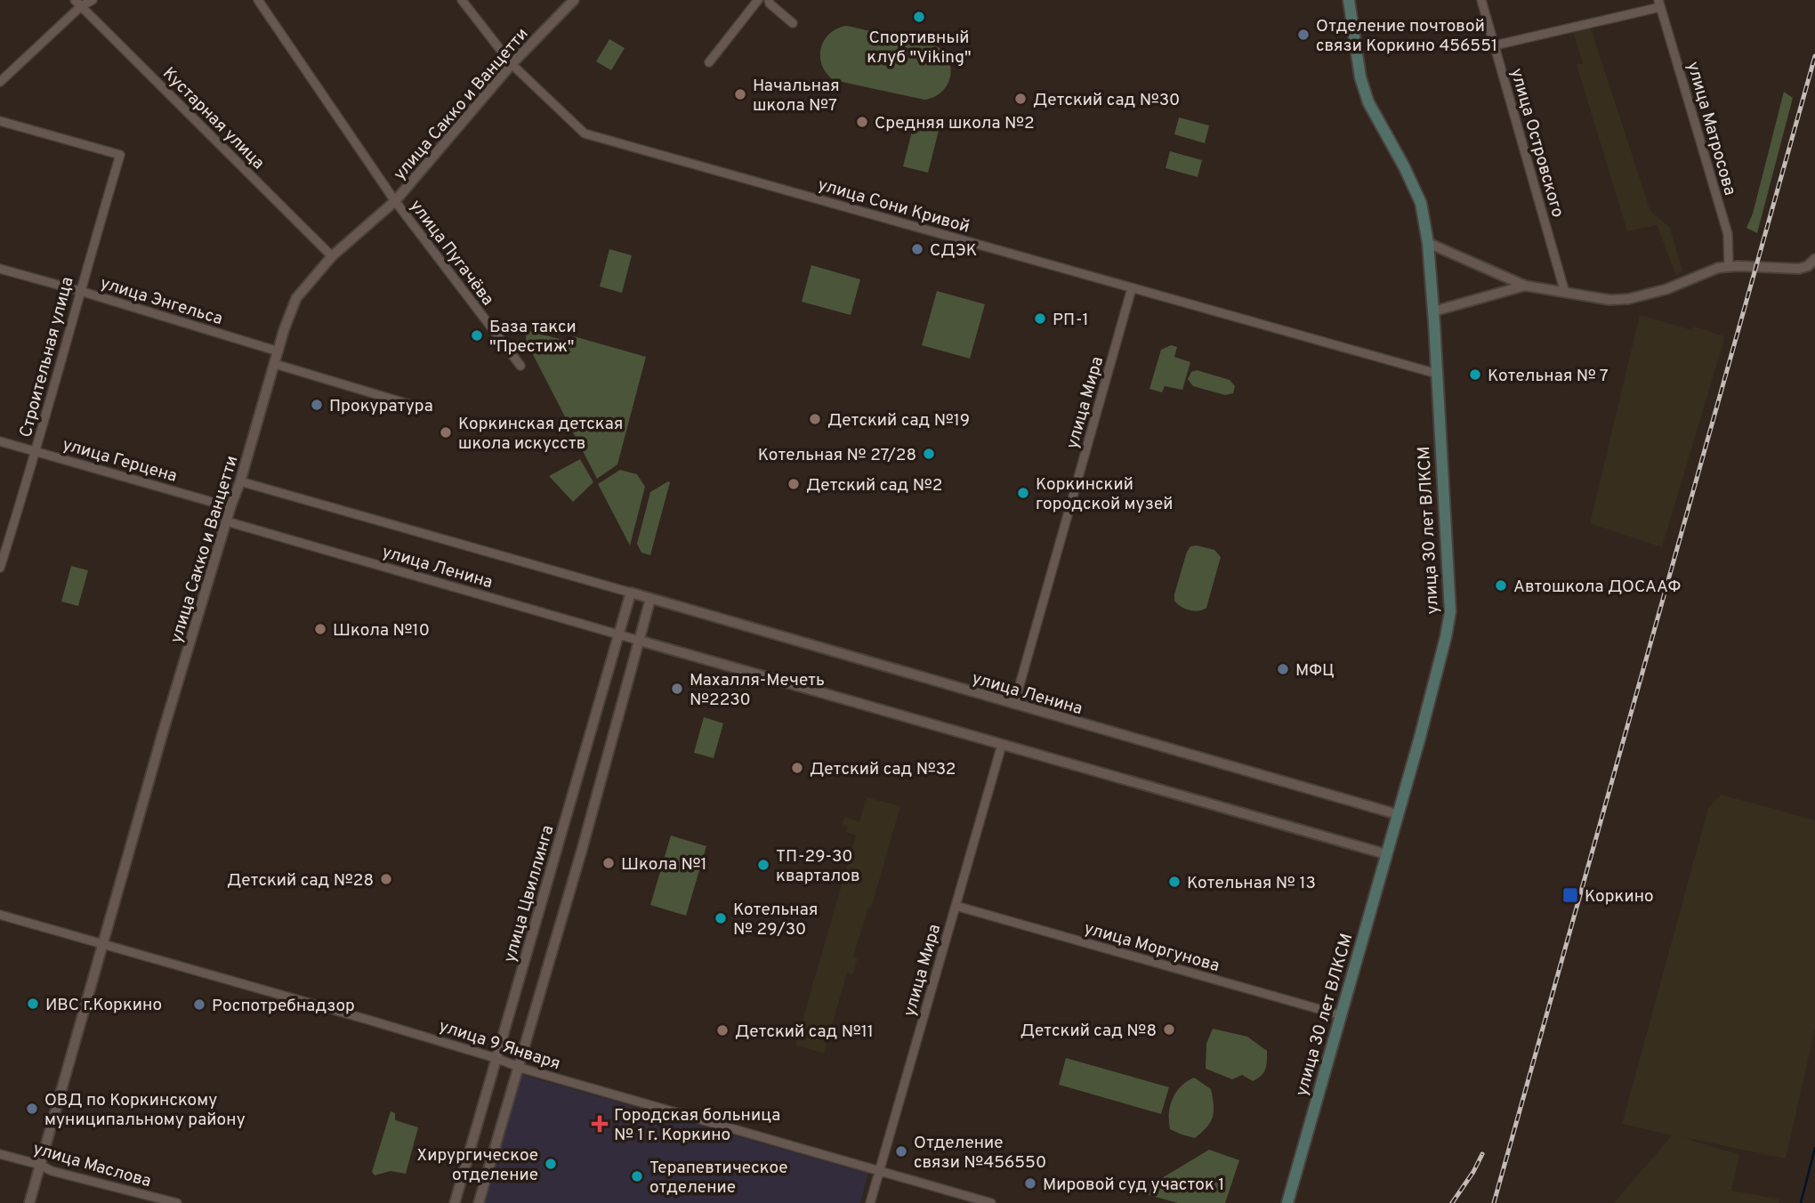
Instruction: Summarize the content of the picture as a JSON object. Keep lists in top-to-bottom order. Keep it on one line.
{"streets":{"main road":["улица 30 лет ВЛКСМ"],"street":["улица Сакко и Ванцетти","Кустарная улица","улица Матросова","улица Островского","улица Сони Кривой","улица Пугачёва","улица Энгельса","Строительная улица","улица Мира","улица Герцена","улица Ленина","улица Цвиллинга","улица Моргунова","улица 9 Января","улица Маслова"]},"crossings":[["улица Сакко и Ванцетти","Кустарная улица"],["улица Сакко и Ванцетти","улица Сони Кривой"],["улица Сакко и Ванцетти","улица Пугачёва"],["улица Сакко и Ванцетти","улица Энгельса"],["улица Сакко и Ванцетти","улица Герцена"],["улица Сакко и Ванцетти","улица Ленина"],["улица Сакко и Ванцетти","улица 9 Января"],["улица Сакко и Ванцетти","улица Маслова"],["улица Сони Кривой","улица Мира"],["улица Сони Кривой","улица 30 лет ВЛКСМ"],["улица Энгельса","Строительная улица"],["Строительная улица","улица Герцена"],["улица Мира","улица Ленина"],["улица Мира","улица Моргунова"],["улица Мира","улица 9 Января"],["улица 30 лет ВЛКСМ","улица Ленина"],["улица 30 лет ВЛКСМ","улица Моргунова"],["улица Ленина","улица Цвиллинга"],["улица Цвиллинга","улица 9 Января"]],"places":{"other":["Спортивный клуб \"Viking\"","Отделение почтовой связи Коркино 456551","Начальная школа №7","Детский сад №30","Средняя школа №2","СДЭК","РП-1","База такси \"Престиж\"","Котельная № 7","Прокуратура","Детский сад №19","Коркинская детская школа искусств","Котельная № 27/28","Детский сад №2","Коркинский городской музей","Автошкола ДОСААФ","Школа №10","МФЦ","Махалля-Мечеть №2230","Детский сад №32","Школа №1","ТП-29-30 кварталов","Детский сад №28","Котельная № 13","Котельная № 29/30","ИВС г.Коркино","Роспотребнадзор","Детский сад №8","Детский сад №11","ОВД по Коркинскому муниципальному району","Отделение связи №456550","Хирургическое отделение","Терапевтическое отделение","Мировой суд участок 1"],"transit":["Коркино"],"health":["Городская больница № 1 г. Коркино"]}}
